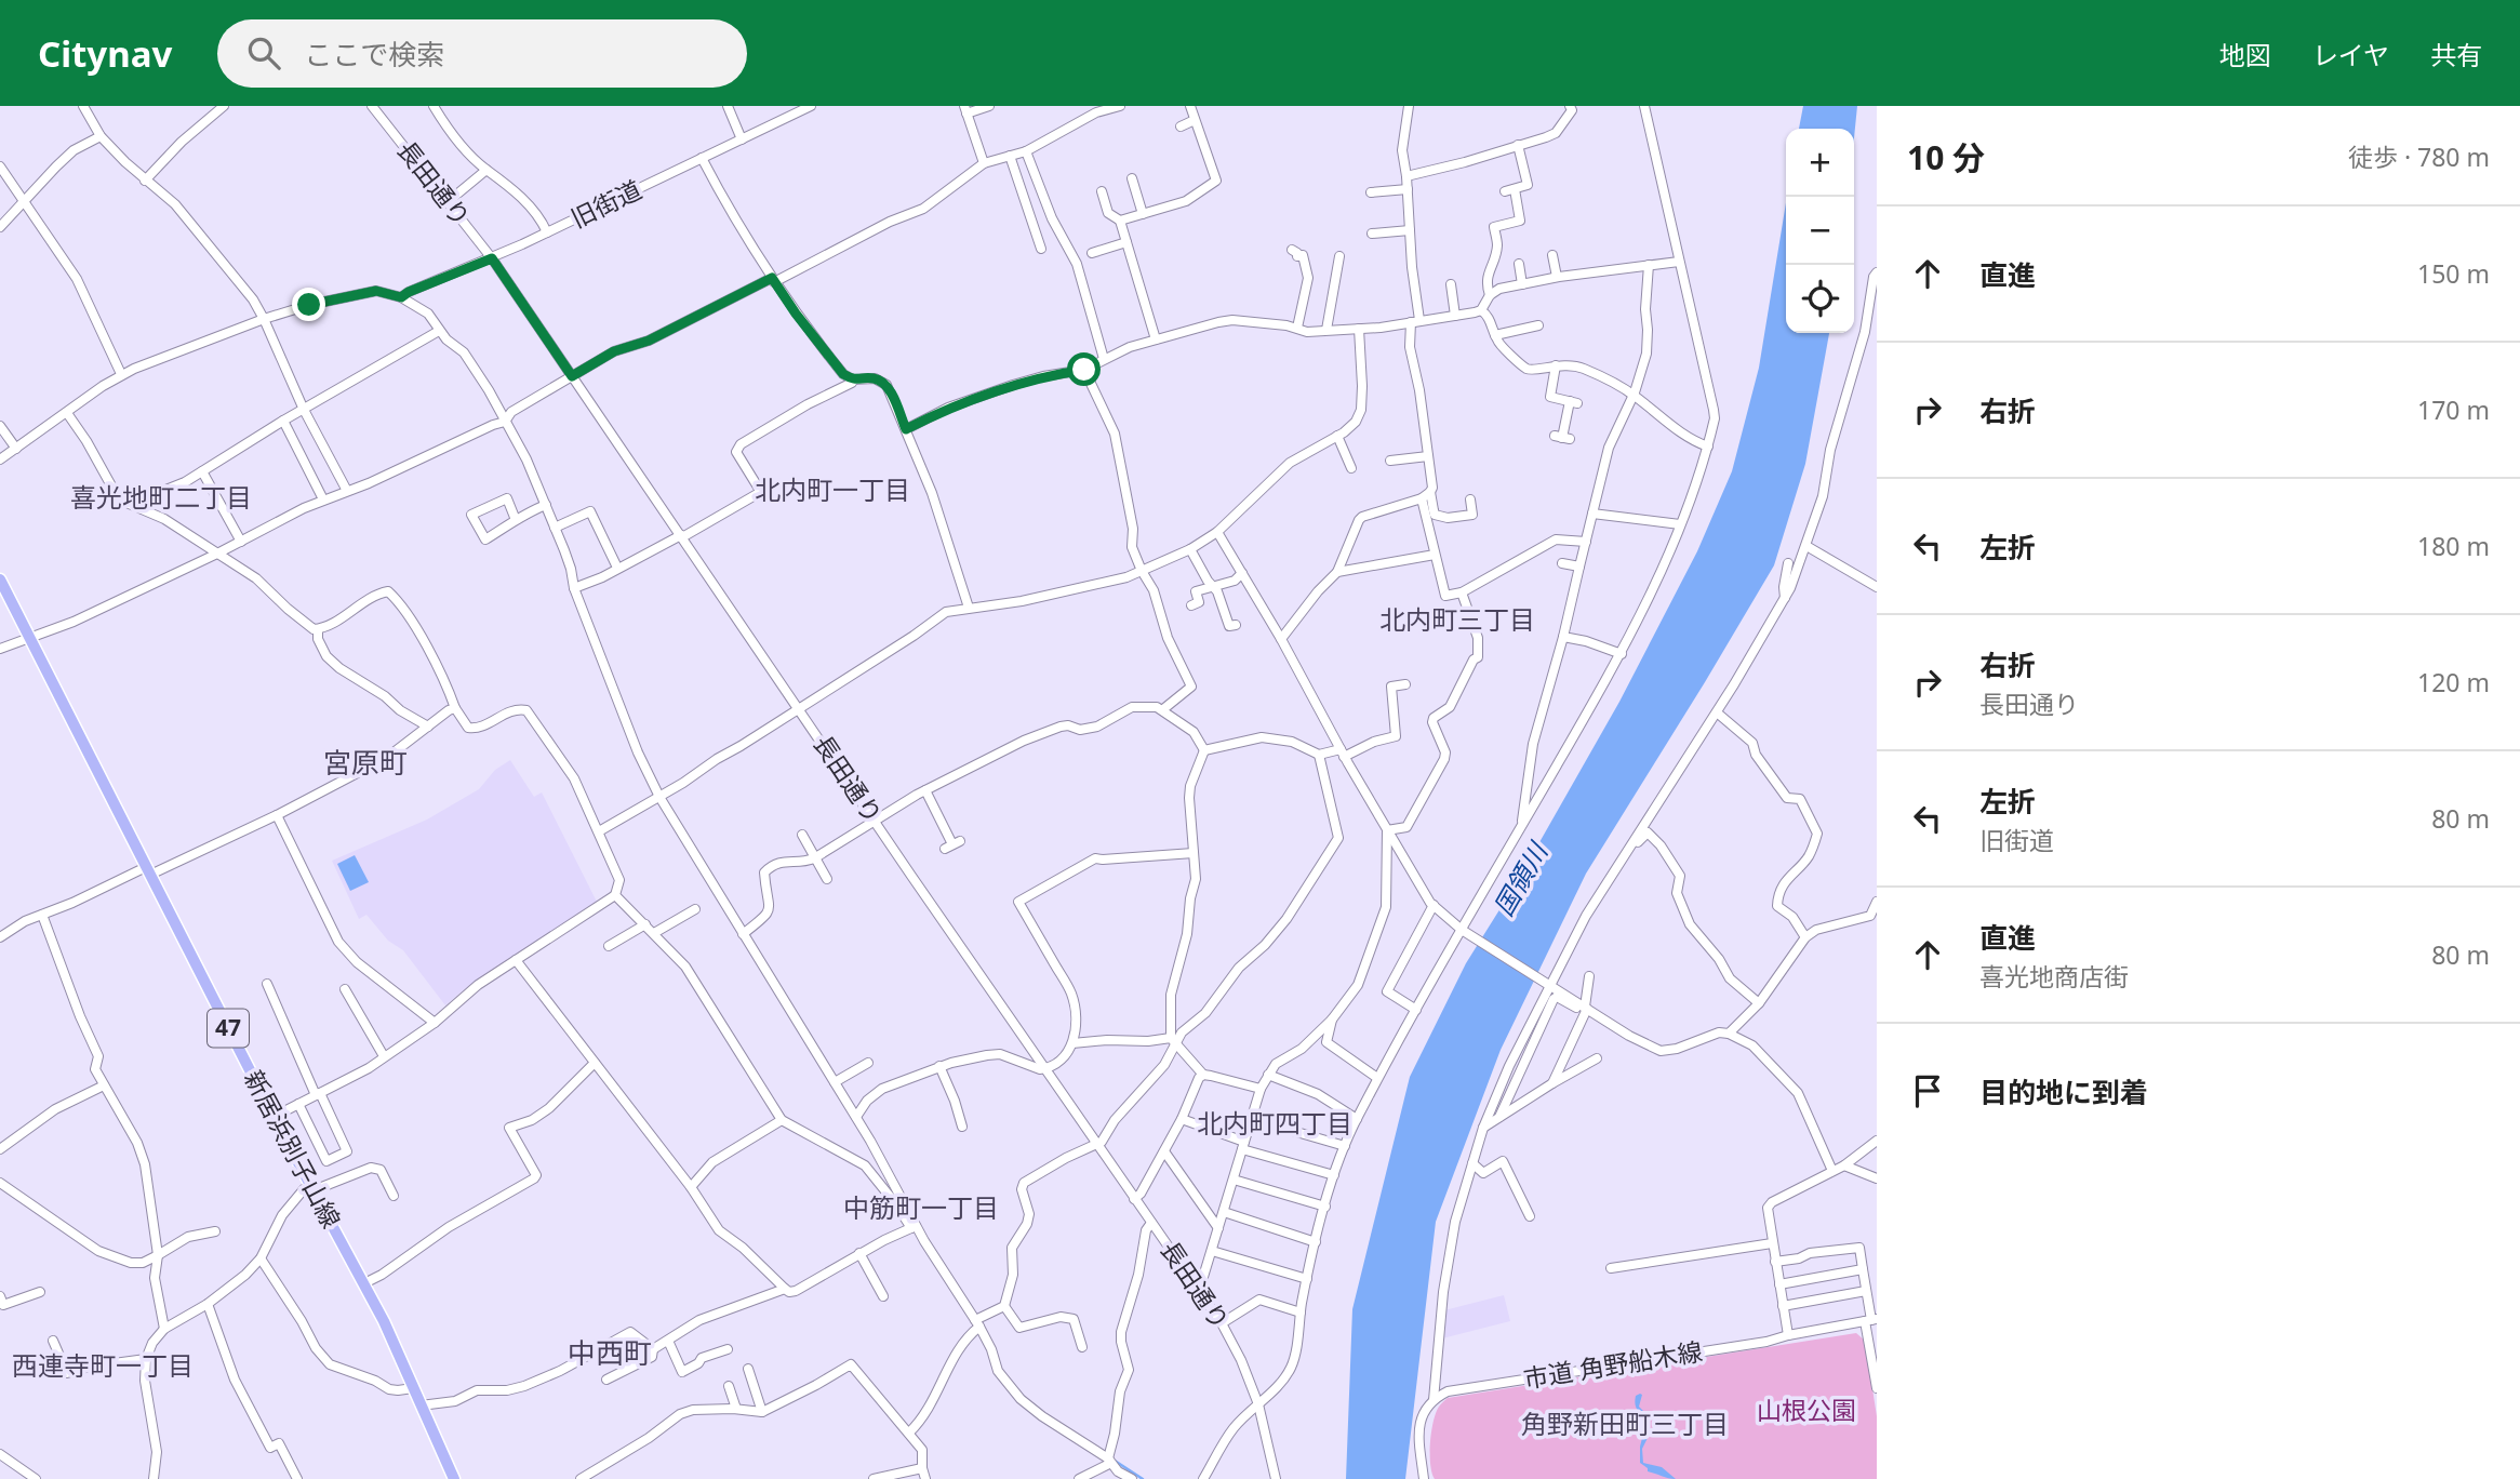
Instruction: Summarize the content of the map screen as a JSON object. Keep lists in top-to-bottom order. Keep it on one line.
{"streets":{"main road":["47","新居浜別子山線"],"street":["長田通り","旧街道","市道 角野船木線"]},"crossings":[["長田通り","旧街道"]],"districts":["北内町一丁目","喜光地町二丁目","北内町三丁目","宮原町","北内町四丁目","中筋町一丁目","中西町","西連寺町一丁目","角野新田町三丁目"],"water":["国領川"],"parks":["山根公園"],"page":{"header":"Citynav","search":"ここで検索","nav":["地図","レイヤ","共有"],"heading":["10 分","徒歩 · 780 m"],"map_buttons":["+","−"],"list":[["直進","150 m"],["右折","170 m"],["左折","180 m"],["右折","長田通り","120 m"],["左折","旧街道","80 m"],["直進","喜光地商店街","80 m"],"目的地に到着"]}}
